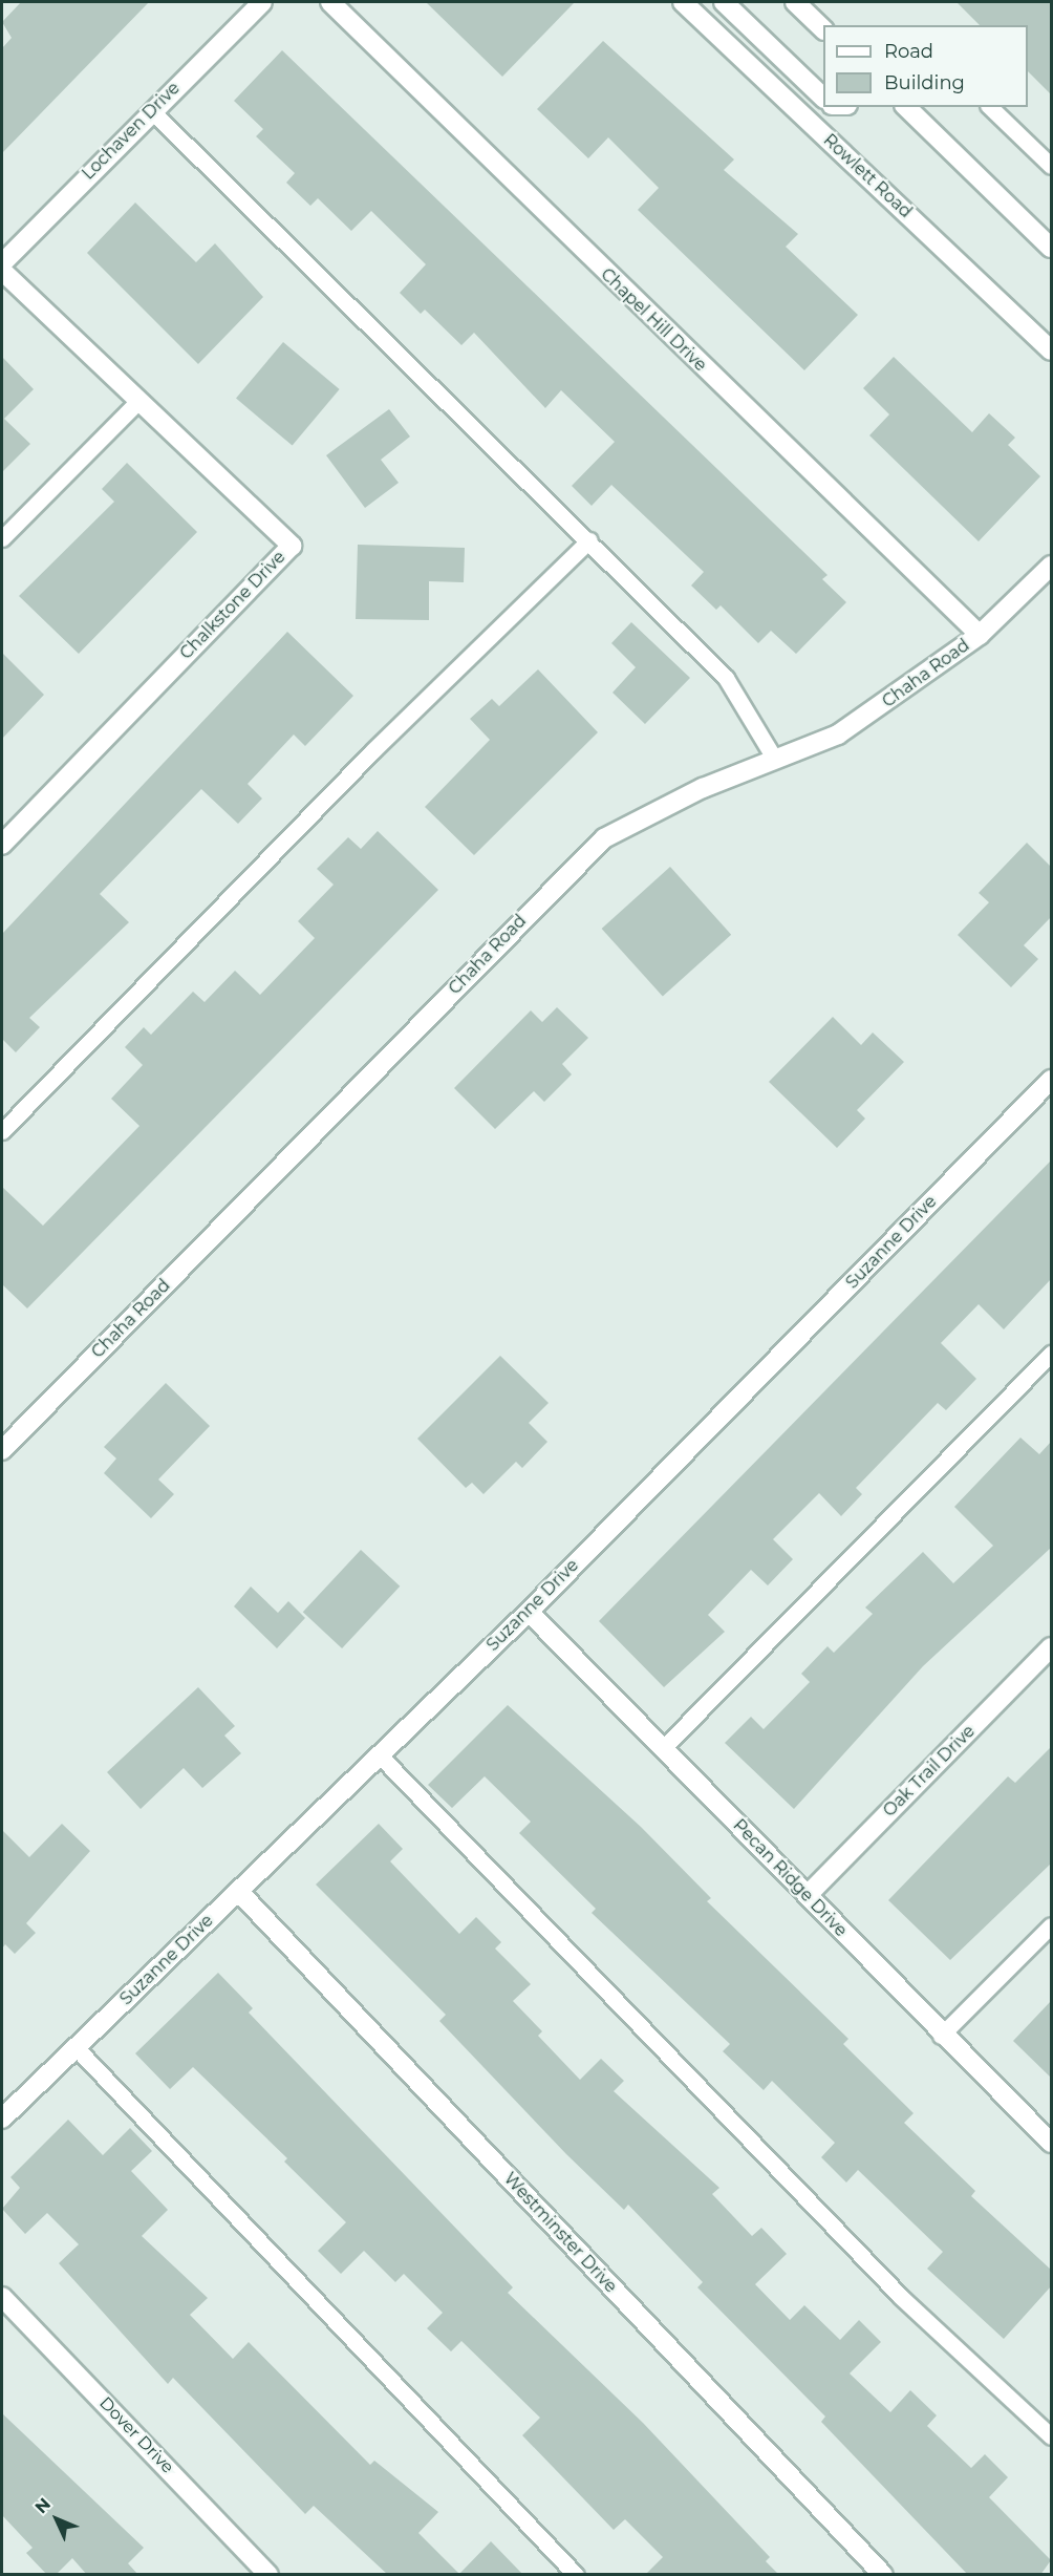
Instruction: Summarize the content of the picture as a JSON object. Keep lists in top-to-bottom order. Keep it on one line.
{"streets":{"street":["Lochaven Drive","Rowlett Road","Chapel Hill Drive","Chalkstone Drive","Chaha Road","Suzanne Drive","Oak Trail Drive","Pecan Ridge Drive","Westminster Drive","Dover Drive"]},"crossings":[["Chapel Hill Drive","Chaha Road"],["Suzanne Drive","Pecan Ridge Drive"],["Suzanne Drive","Westminster Drive"],["Oak Trail Drive","Pecan Ridge Drive"]],"legend":["Road","Building"],"north":"top left"}
